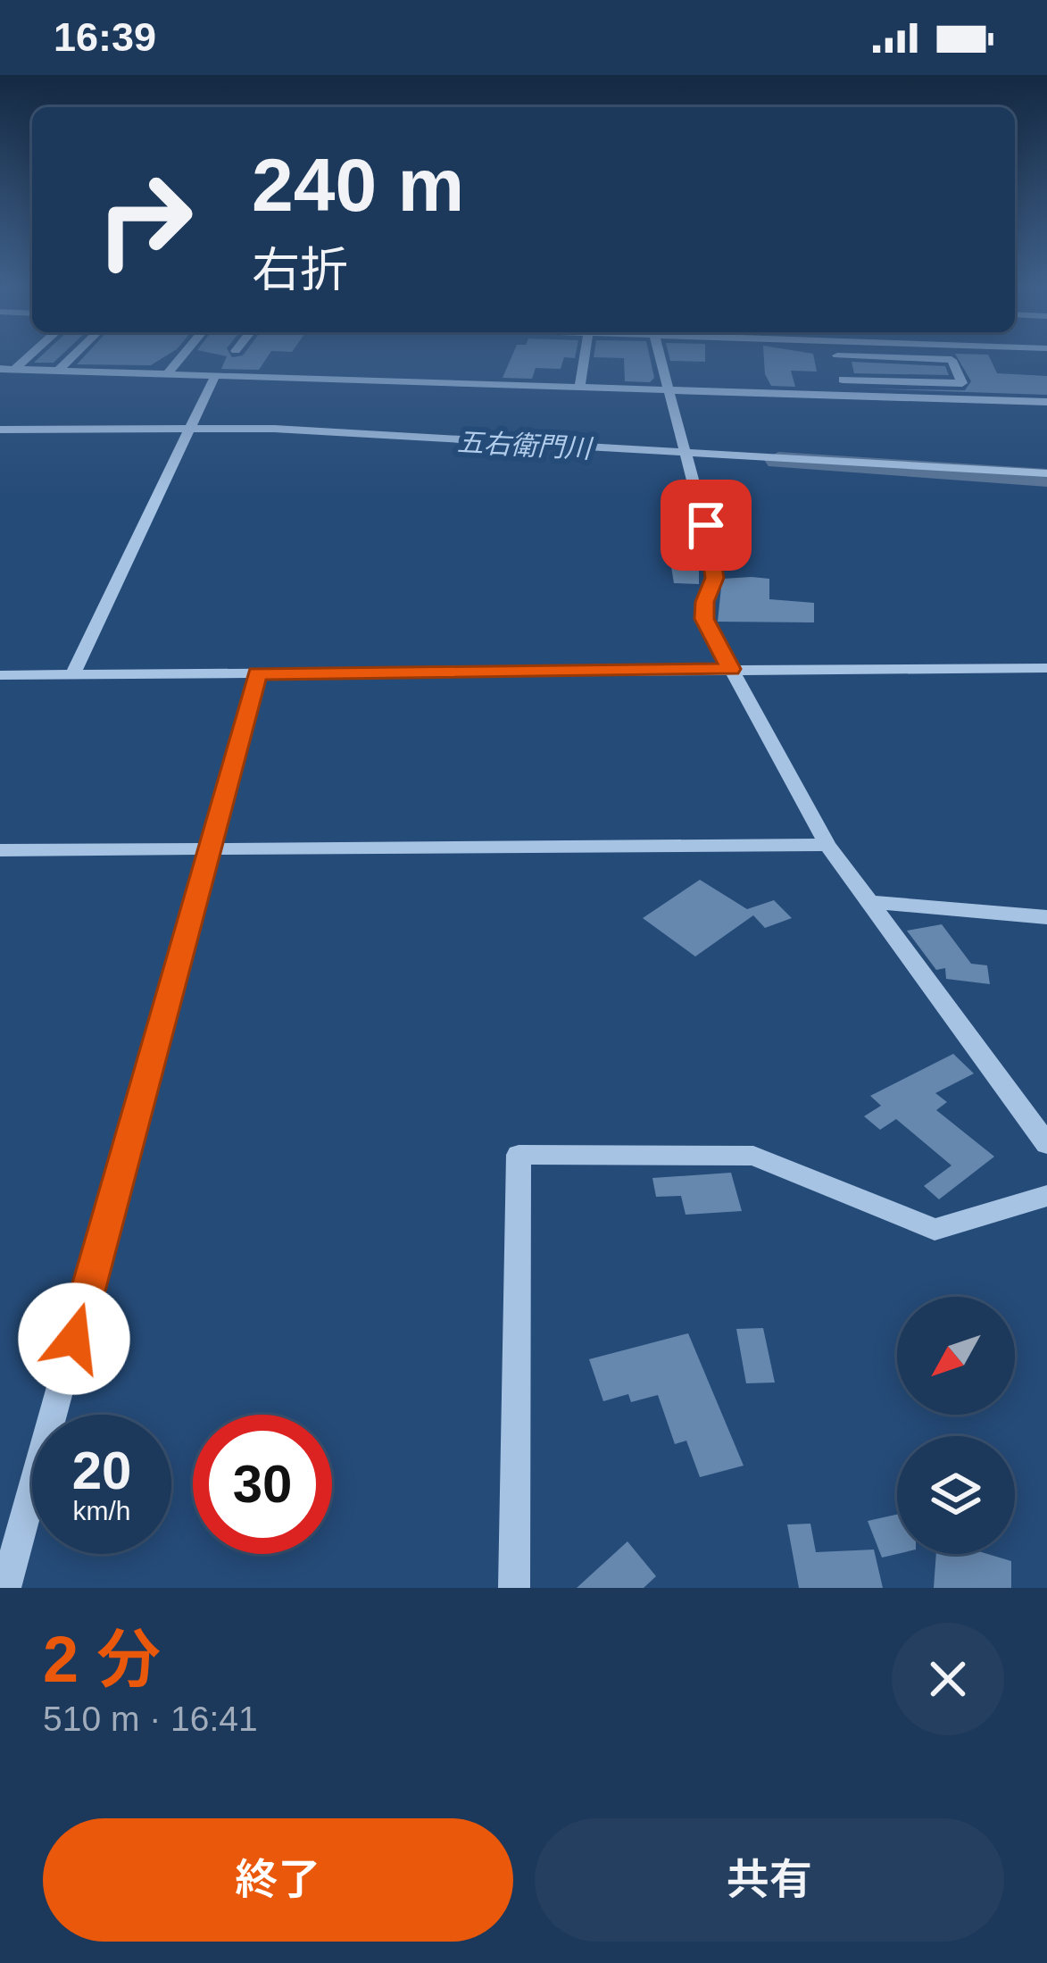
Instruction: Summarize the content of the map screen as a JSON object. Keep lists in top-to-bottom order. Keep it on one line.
{"water":["五右衛門川"],"north":"bottom left","page":{"status":"16:39","turn":["240 m","右折"],"speed":"20 km/h","limit":"30","heading":["2 分","510 m · 16:41"],"buttons":["終了","共有"]}}
